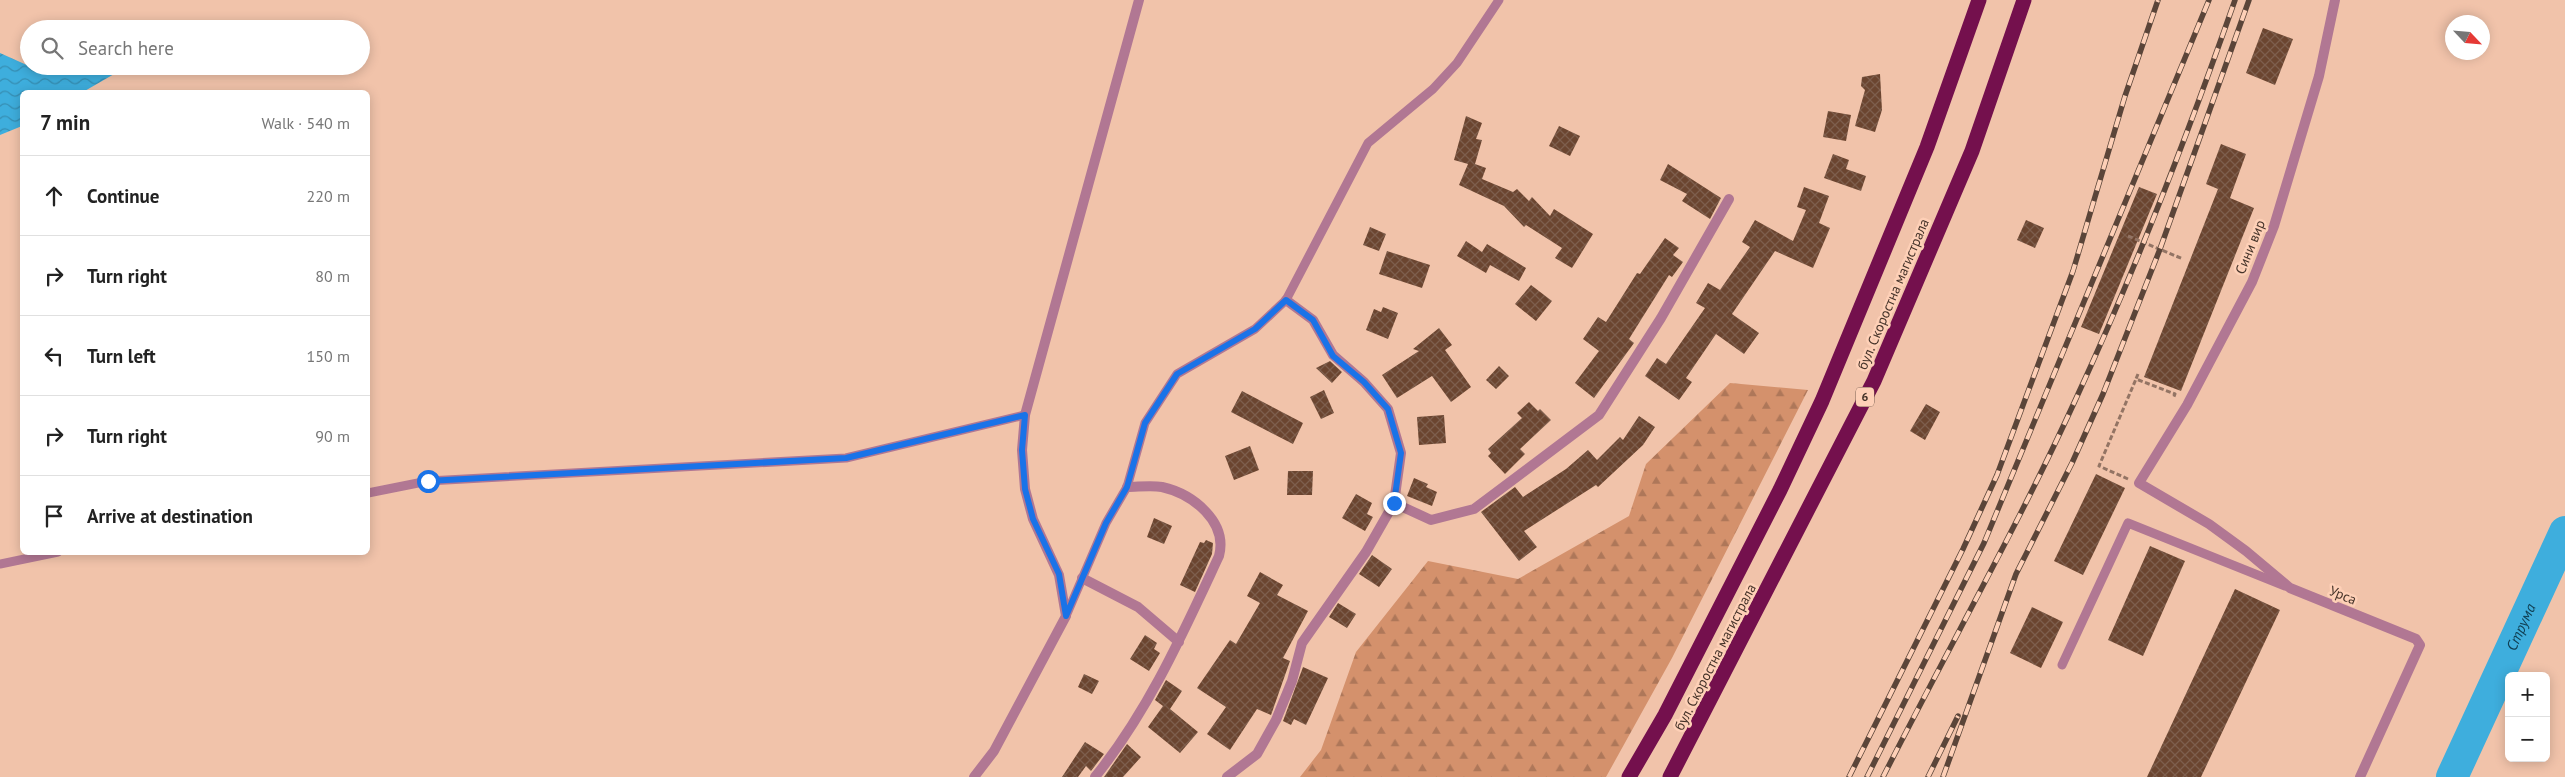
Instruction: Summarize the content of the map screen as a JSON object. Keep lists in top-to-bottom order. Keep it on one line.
{"streets":{"highway":["бул. Скоростна магистрала","6"],"street":["Сини вир","Урса"]},"crossings":[["Сини вир","Урса"]],"water":["Струма"],"north":"bottom right","page":{"search":"Search here","heading":["7 min","Walk · 540 m"],"list":[["Continue","220 m"],["Turn right","80 m"],["Turn left","150 m"],["Turn right","90 m"],"Arrive at destination"],"map_buttons":["+","−"]}}
